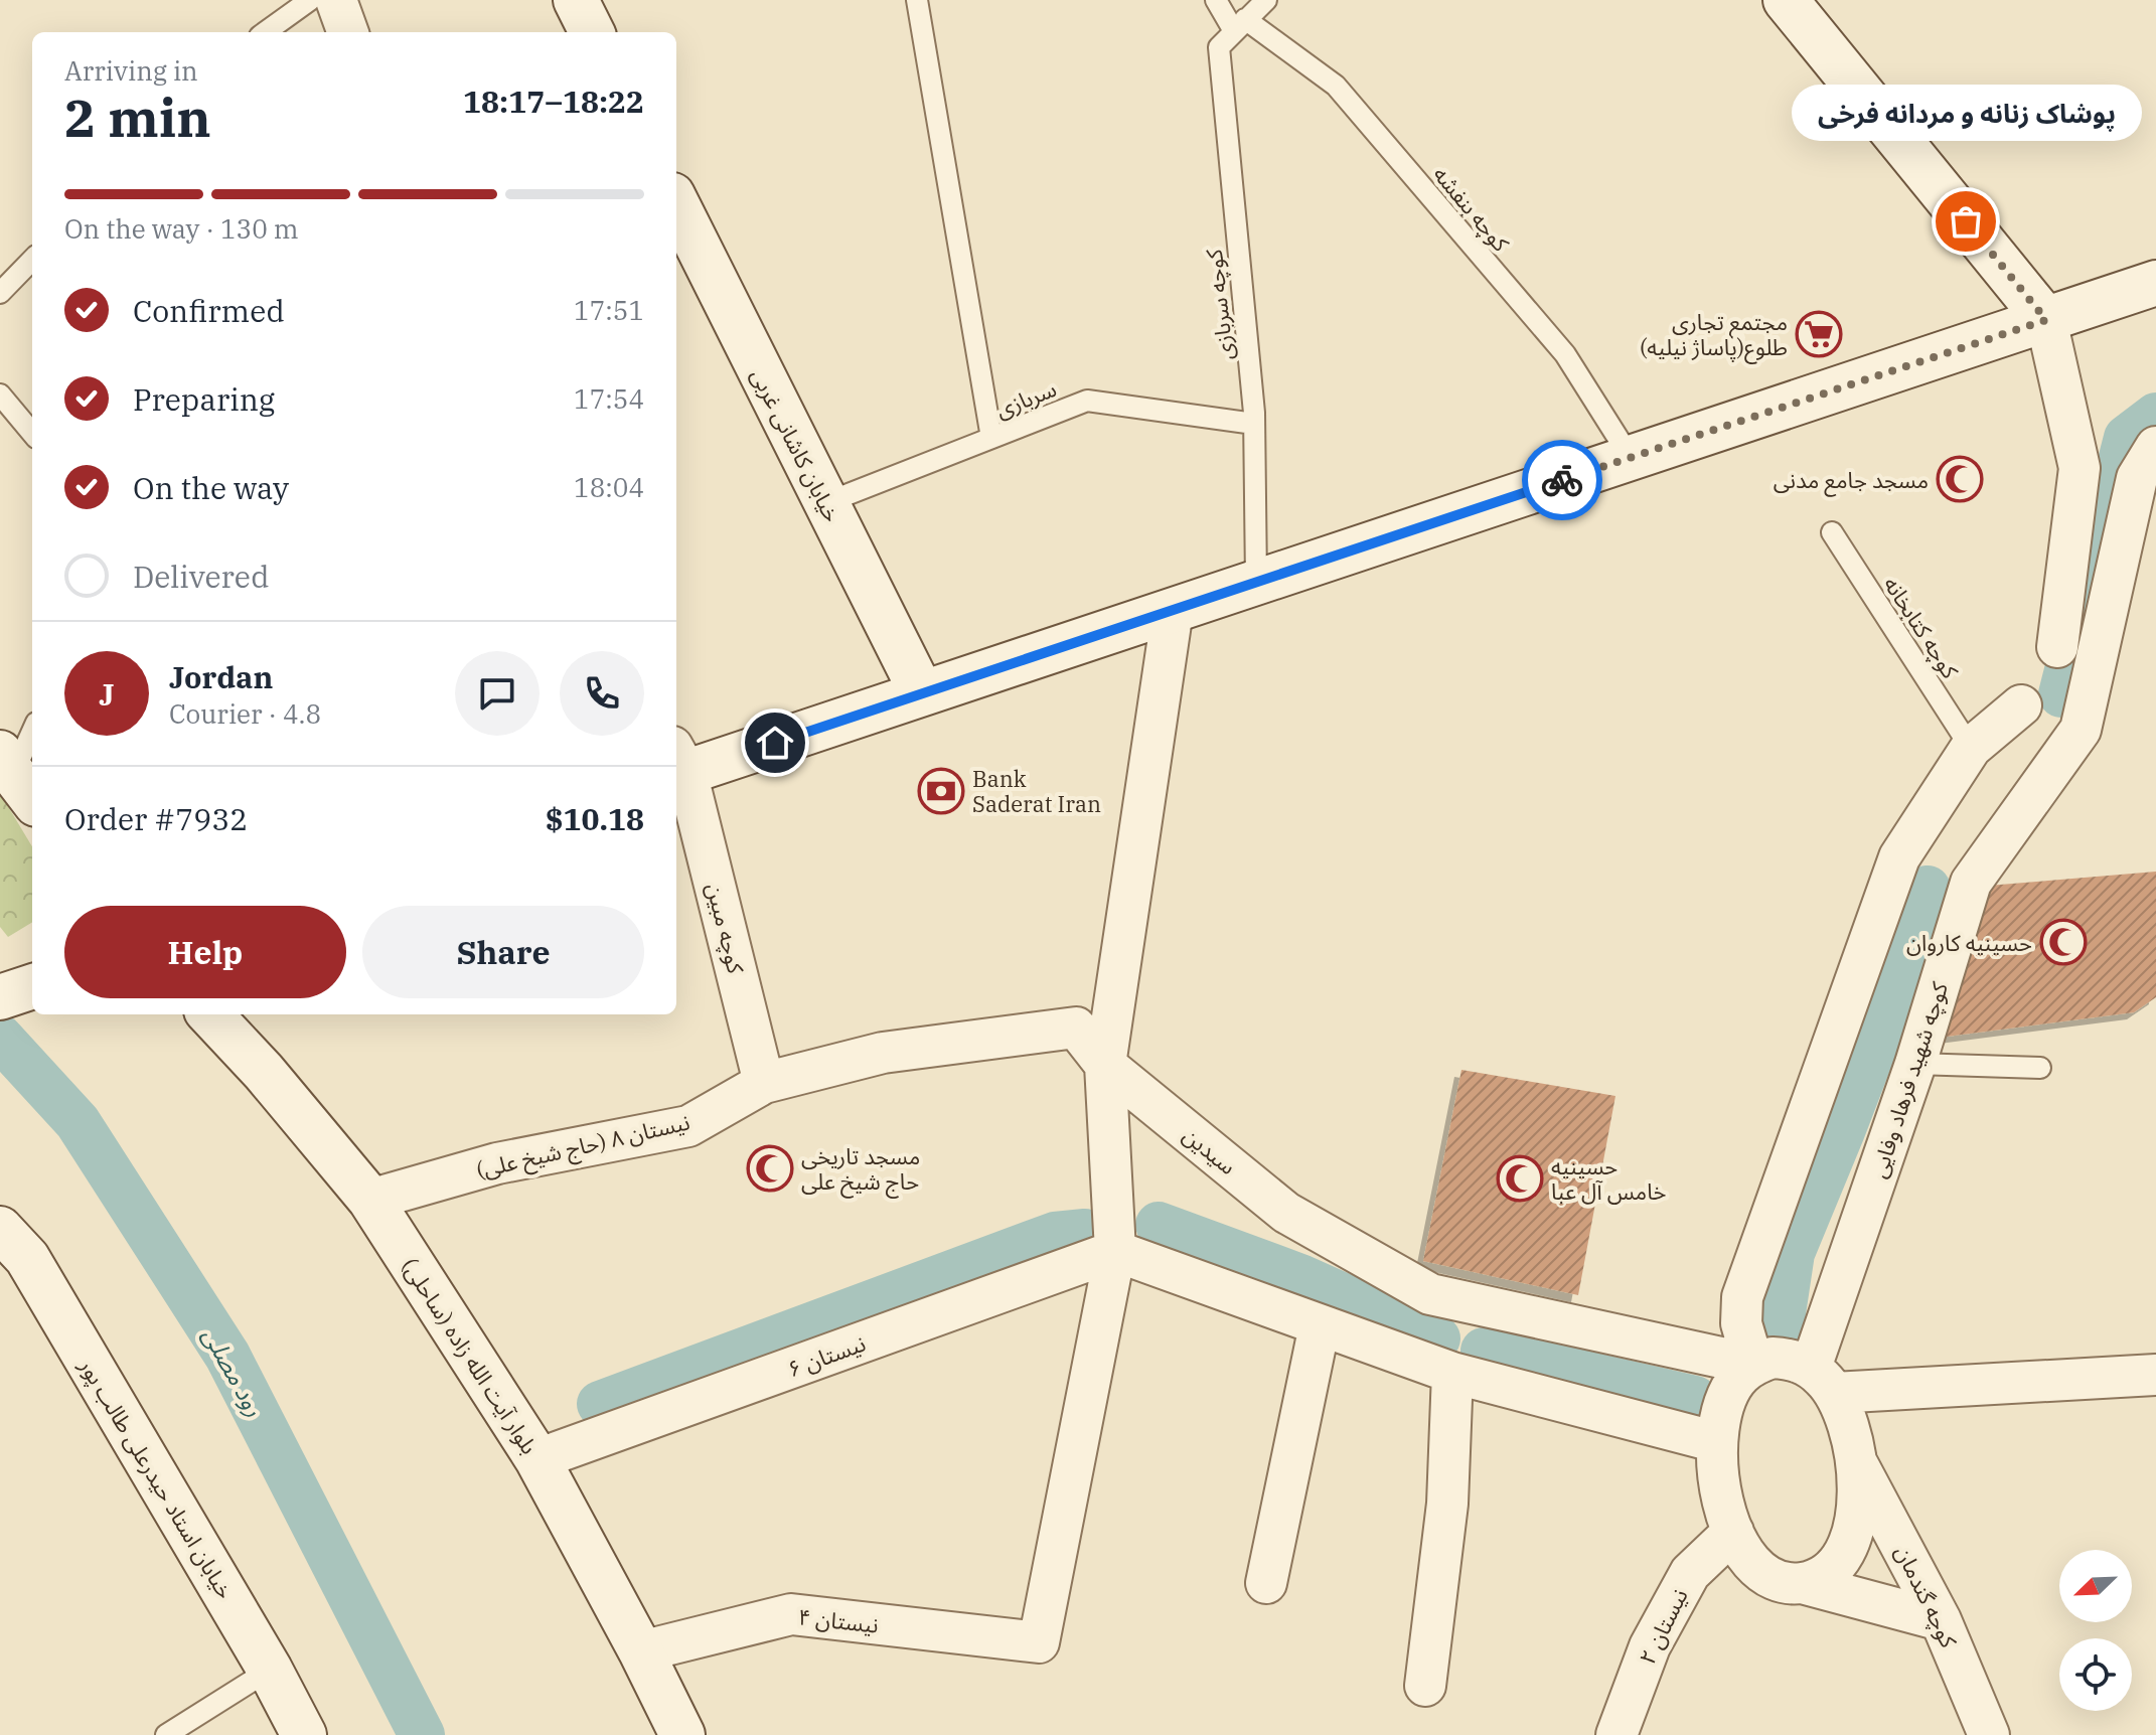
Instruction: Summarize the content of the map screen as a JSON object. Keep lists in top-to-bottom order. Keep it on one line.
{"streets":{"street":["خیابان کاشانی غربی","کوچه مبین","کوچه شهید فرهاد وفایی","نیستان ۸ (حاج شیخ علی)","سیدین","بلوار آیت الله زاده (ساحلی)","نیستان ۶","خیابان استاد حیدرعلی طالب پور","کوچه گندمان","نیستان ۴","نیستان ۲"],"lane":["کوچه بنفشه","کوچه سربازی","سربازی","کوچه کتابخانه"]},"crossings":[["کوچه بنفشه","کوچه سربازی"],["کوچه سربازی","سربازی"],["سربازی","خیابان کاشانی غربی"],["کوچه مبین","نیستان ۸ (حاج شیخ علی)"],["کوچه شهید فرهاد وفایی","سیدین"],["کوچه شهید فرهاد وفایی","کوچه گندمان"],["کوچه شهید فرهاد وفایی","نیستان ۲"],["نیستان ۸ (حاج شیخ علی)","سیدین"],["نیستان ۸ (حاج شیخ علی)","بلوار آیت الله زاده (ساحلی)"],["سیدین","کوچه گندمان"],["سیدین","نیستان ۲"],["بلوار آیت الله زاده (ساحلی)","نیستان ۶"],["بلوار آیت الله زاده (ساحلی)","نیستان ۴"],["نیستان ۶","نیستان ۴"],["کوچه گندمان","نیستان ۲"]],"water":["رود مصلی"],"places":{"other":["پوشاک زنانه و مردانه فرخی"],"supermarket":["مجتمع تجاری طلوع(پاساژ نیلیه)"],"mosque":["مسجد جامع مدنی","حسینیه کاروان","مسجد تاریخی حاج شیخ علی","حسینیه خامس آل عبا"],"bank":["Bank Saderat Iran"]},"north":"bottom left","page":{"heading":["2 min","Arriving in","18:17–18:22"],"panel":["Jordan","Courier · 4.8","Order #7932","$10.18"],"bubble":"پوشاک زنانه و مردانه فرخی","bar":"On the way · 130 m","list":[["Confirmed","17:51"],["Preparing","17:54"],["On the way","18:04"],"Delivered"],"round":"J","buttons":["Help","Share"]}}
